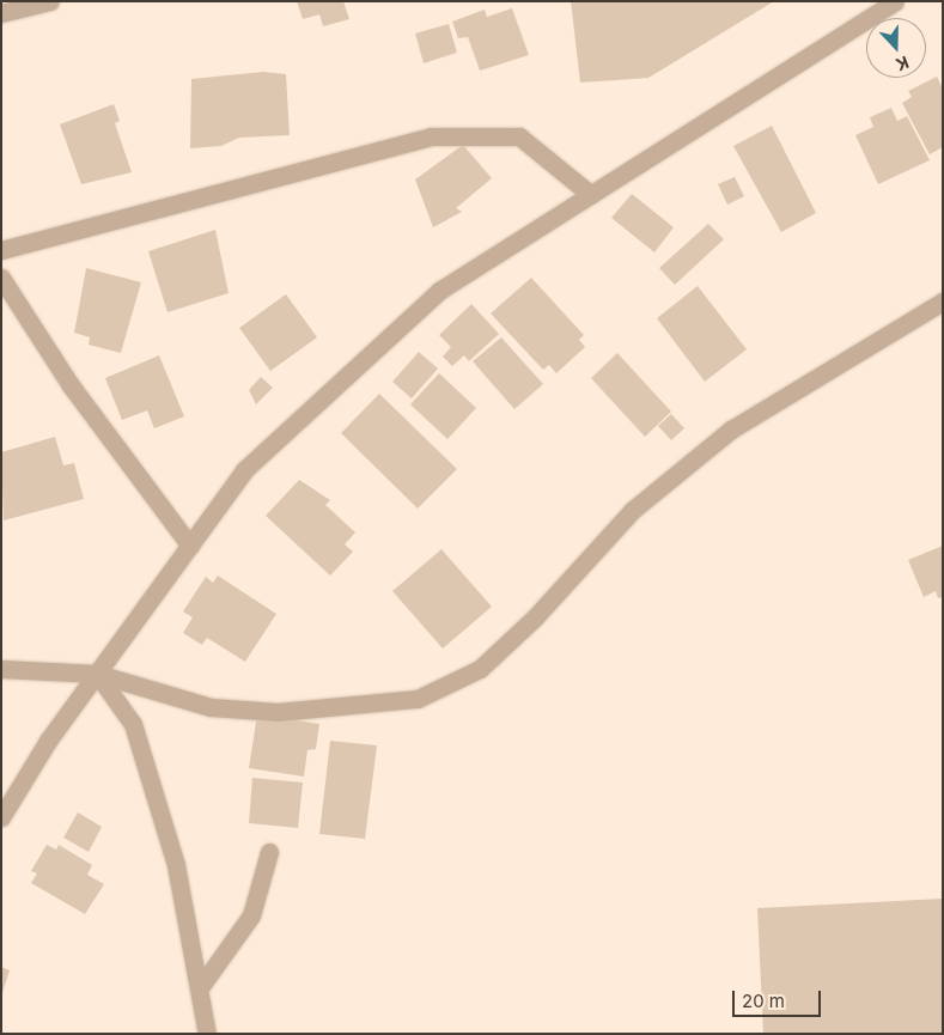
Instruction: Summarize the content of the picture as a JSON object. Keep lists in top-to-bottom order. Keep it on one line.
{"scale_bar":"20 m","north":"bottom"}
